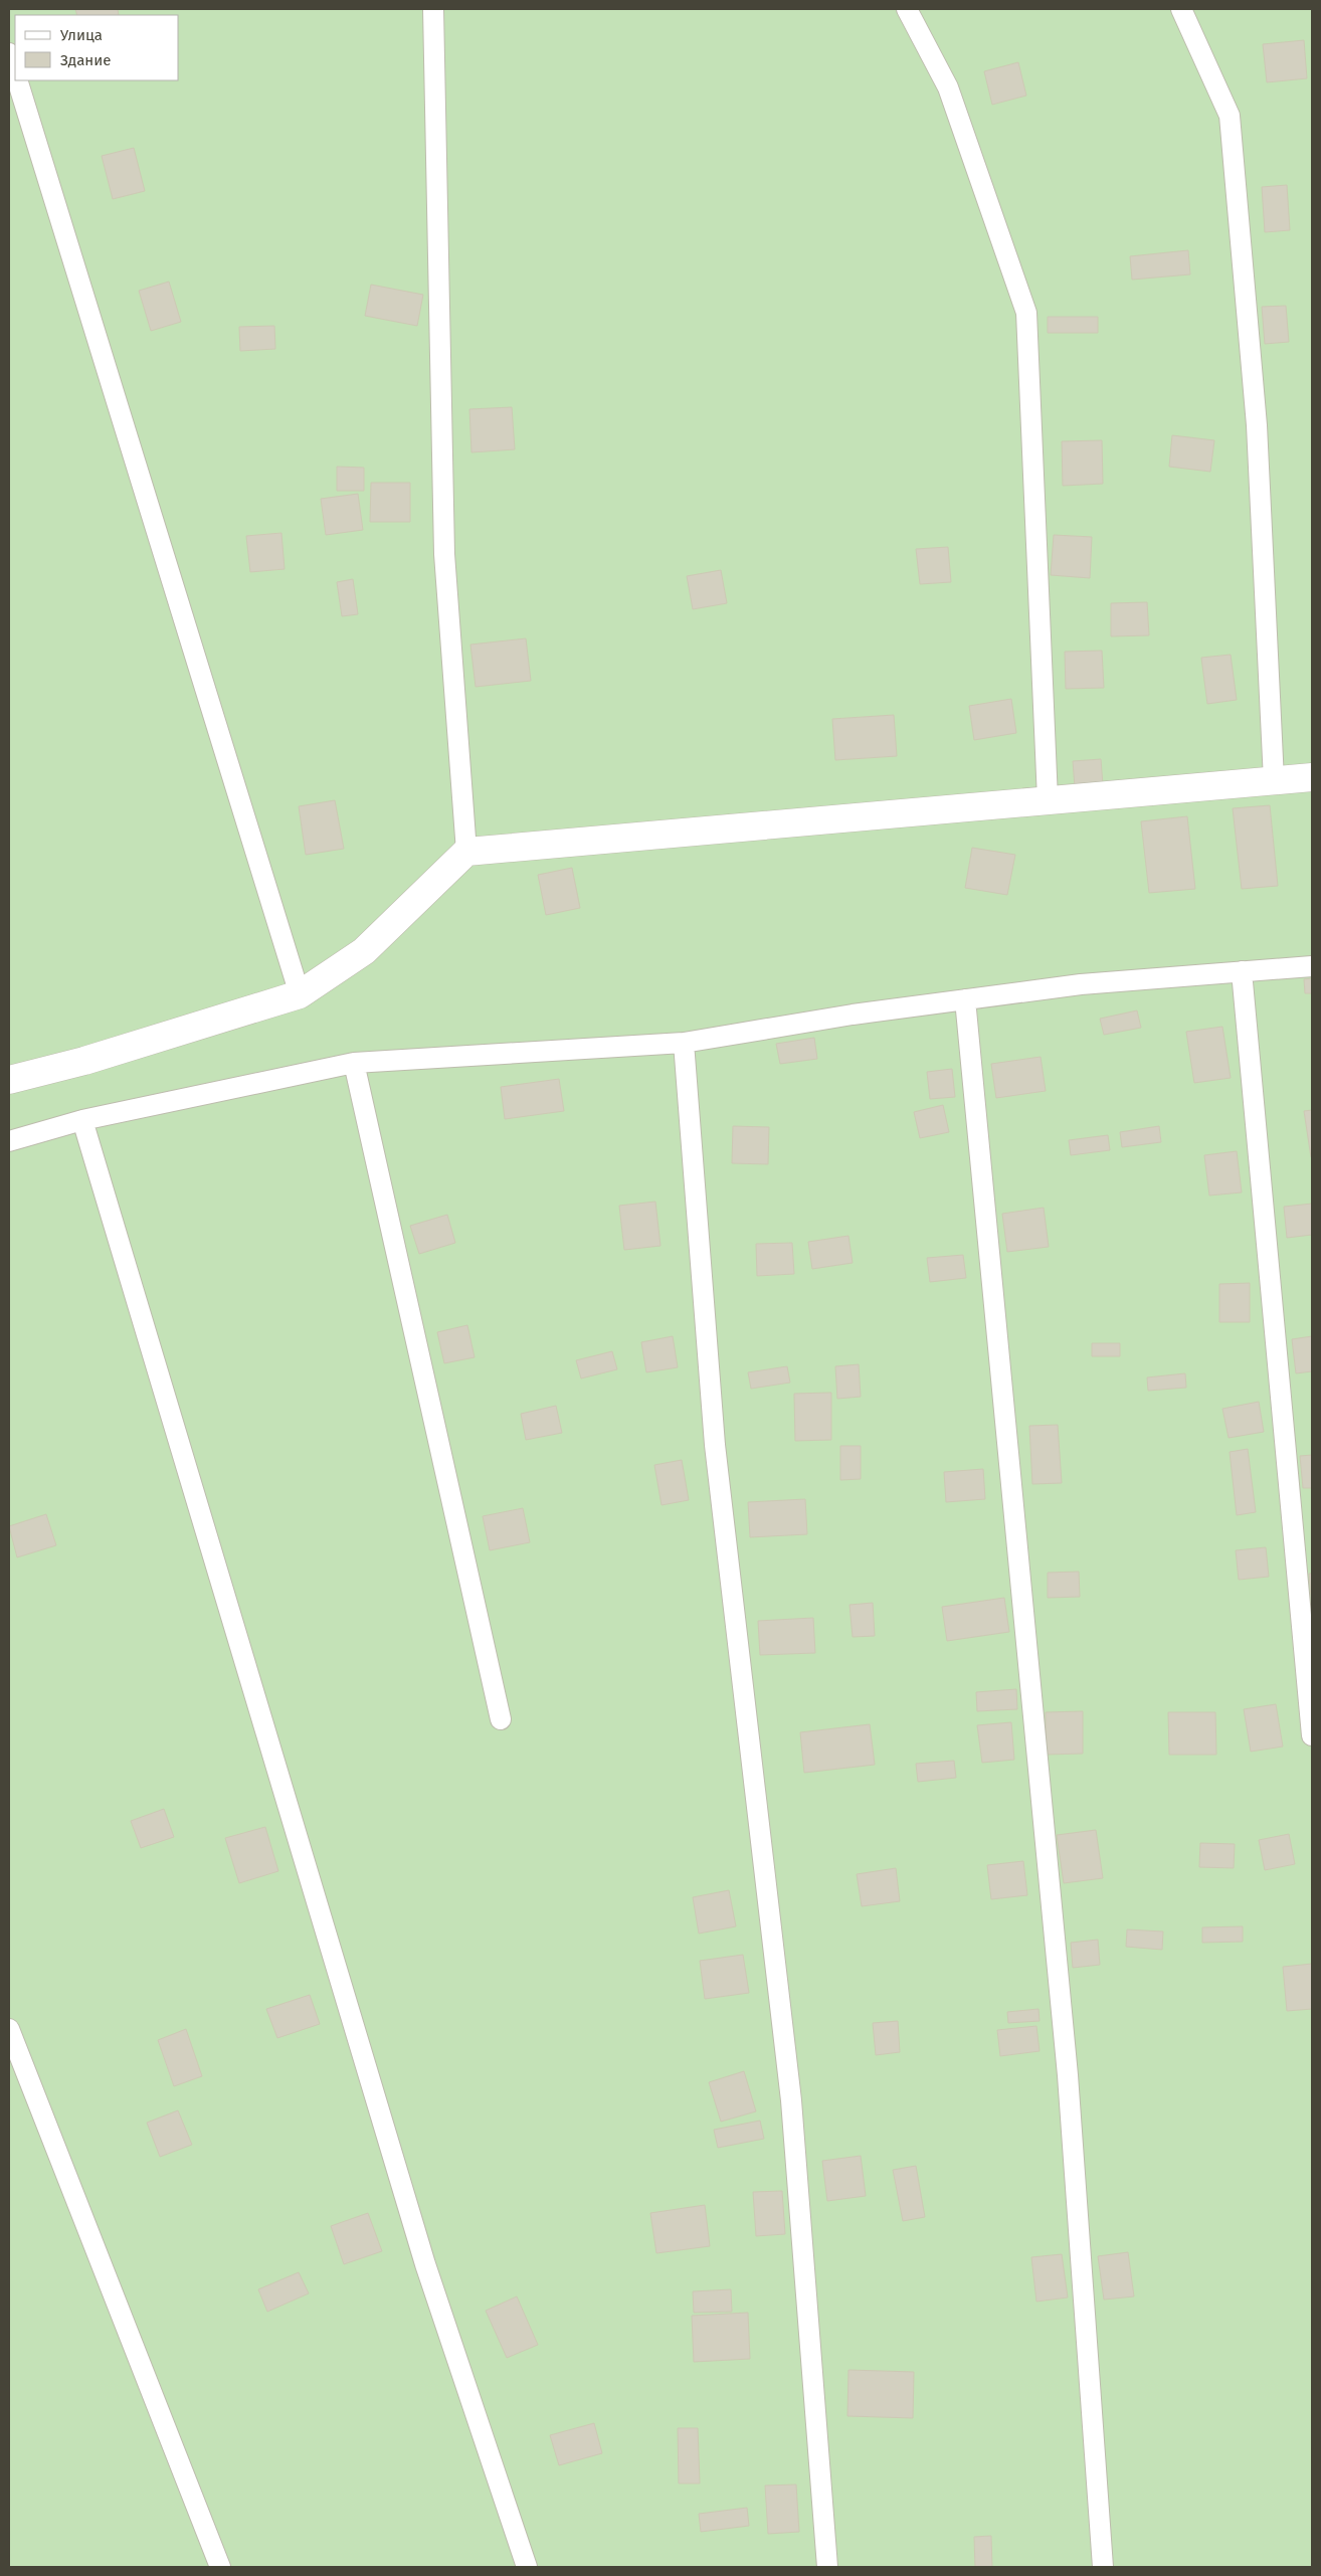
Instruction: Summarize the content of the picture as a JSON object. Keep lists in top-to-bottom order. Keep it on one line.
{"legend":["Улица","Здание"]}
